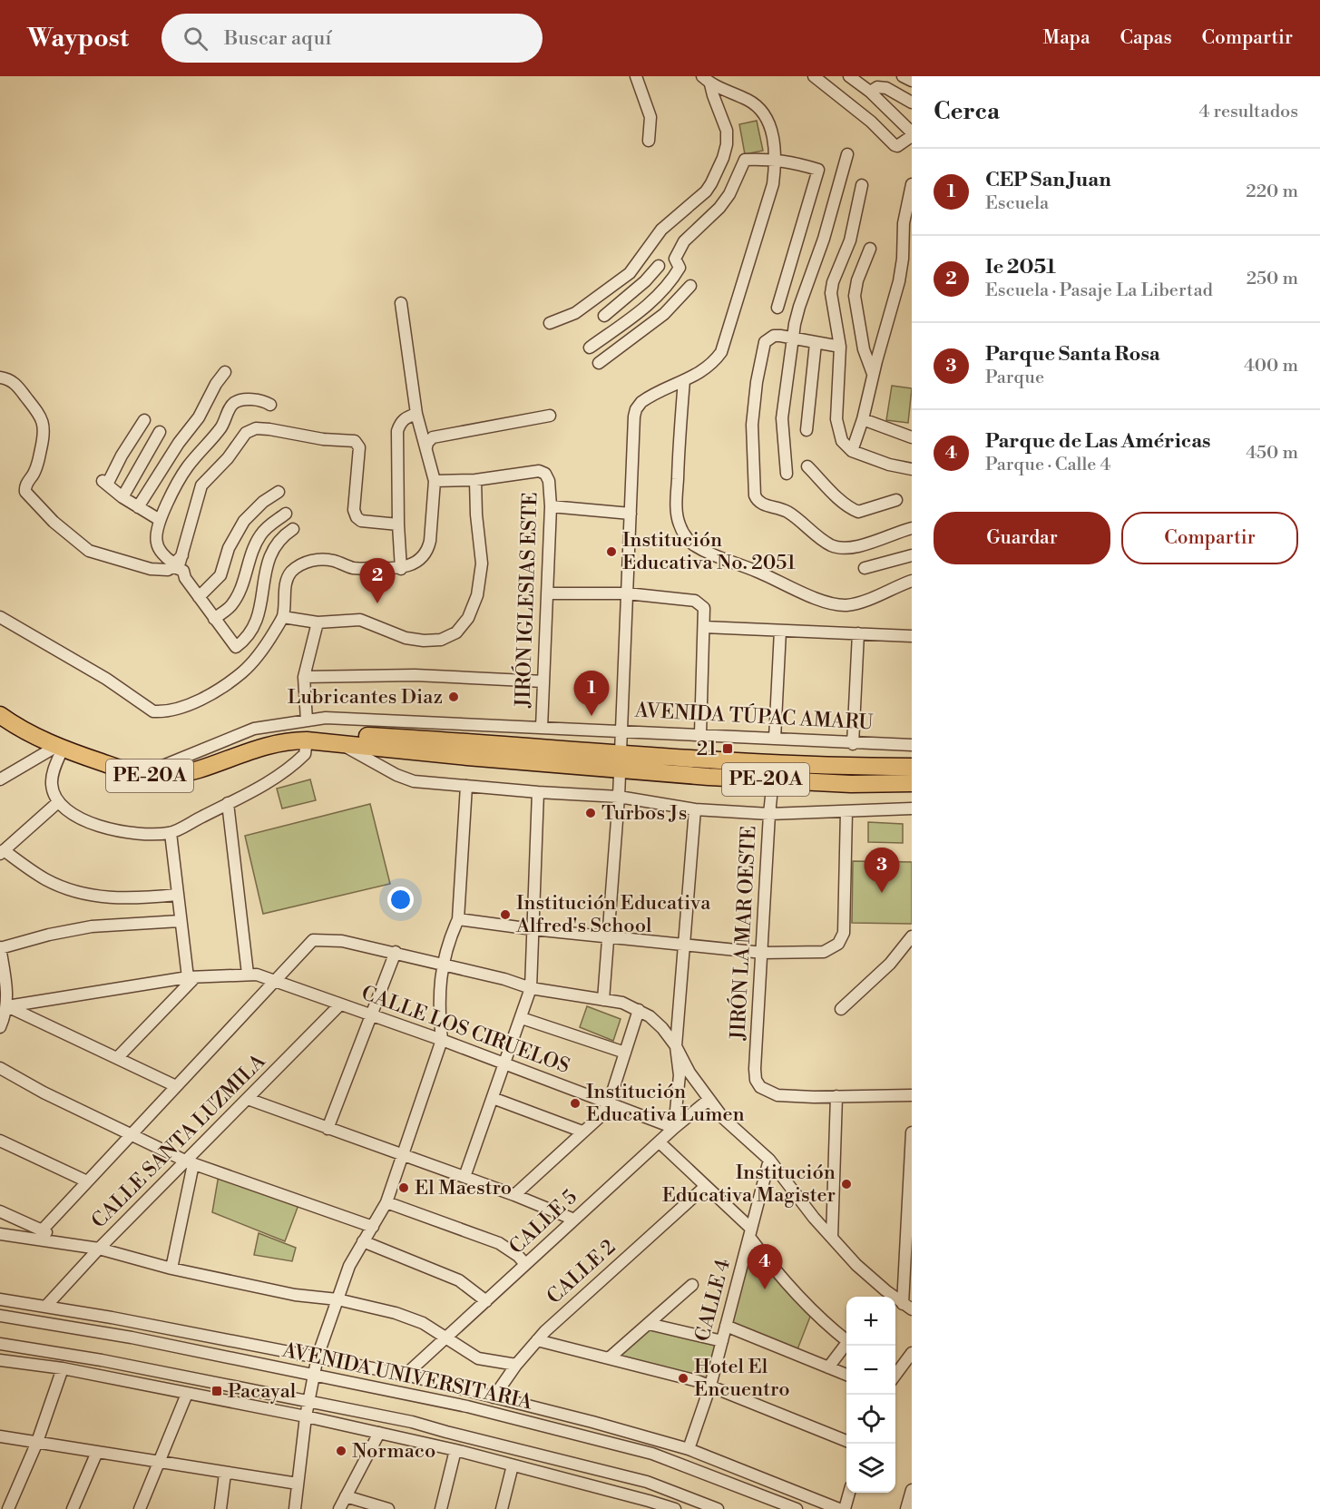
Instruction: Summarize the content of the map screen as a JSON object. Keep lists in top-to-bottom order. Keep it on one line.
{"streets":{"highway":["PE-20A"],"street":["JIRÓN IGLESIAS ESTE","AVENIDA TÚPAC AMARU","JIRÓN LA MAR OESTE","CALLE LOS CIRUELOS","CALLE SANTA LUZMILA","CALLE 5","CALLE 2","CALLE 4","AVENIDA UNIVERSITARIA"]},"crossings":[["JIRÓN IGLESIAS ESTE","AVENIDA TÚPAC AMARU"],["AVENIDA TÚPAC AMARU","PE-20A"],["PE-20A","JIRÓN LA MAR OESTE"],["CALLE LOS CIRUELOS","CALLE SANTA LUZMILA"],["CALLE LOS CIRUELOS","CALLE 5"]],"places":{"other":["Institución Educativa No. 2051","Lubricantes Diaz","Turbos Js","Institución Educativa Alfred's School","Institución Educativa Lumen","Institución Educativa Magister","El Maestro","Hotel El Encuentro","Normaco"],"transit":["21","Pacayal"]},"page":{"header":"Waypost","search":"Buscar aquí","nav":["Mapa","Capas","Compartir"],"heading":["Cerca","4 resultados"],"list":[{"mark":"1","name":"CEP San Juan","note":"Escuela","value":"220 m"},{"mark":"2","name":"Ie 2051","note":"Escuela · Pasaje La Libertad","value":"250 m"},{"mark":"3","name":"Parque Santa Rosa","note":"Parque","value":"400 m"},{"mark":"4","name":"Parque de Las Américas","note":"Parque · Calle 4","value":"450 m"}],"buttons":["Guardar","Compartir"],"pins":["2","1","3","4"],"map_buttons":["+","−"]}}
